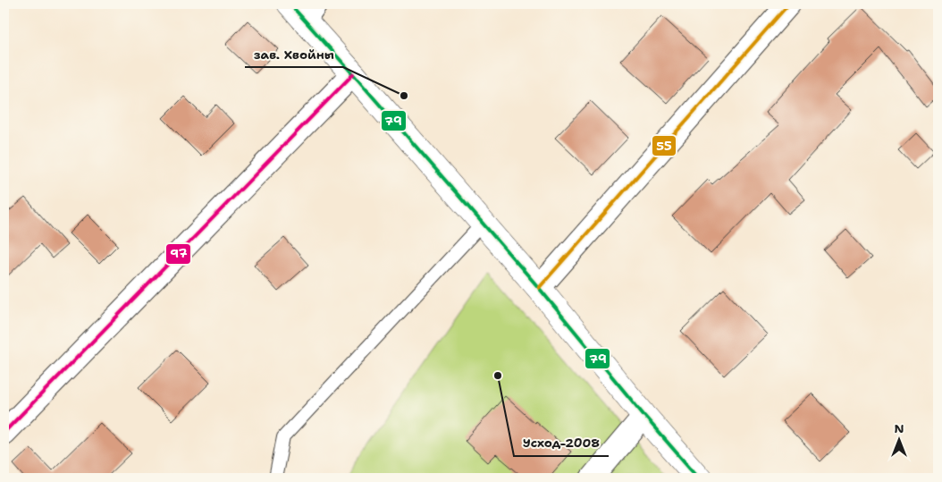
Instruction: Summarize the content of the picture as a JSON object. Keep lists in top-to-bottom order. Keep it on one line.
{"places":["зав. Хвойны","Усход-2008"],"lines":["transit line 79","transit line 55","transit line 97"],"north":"top"}
